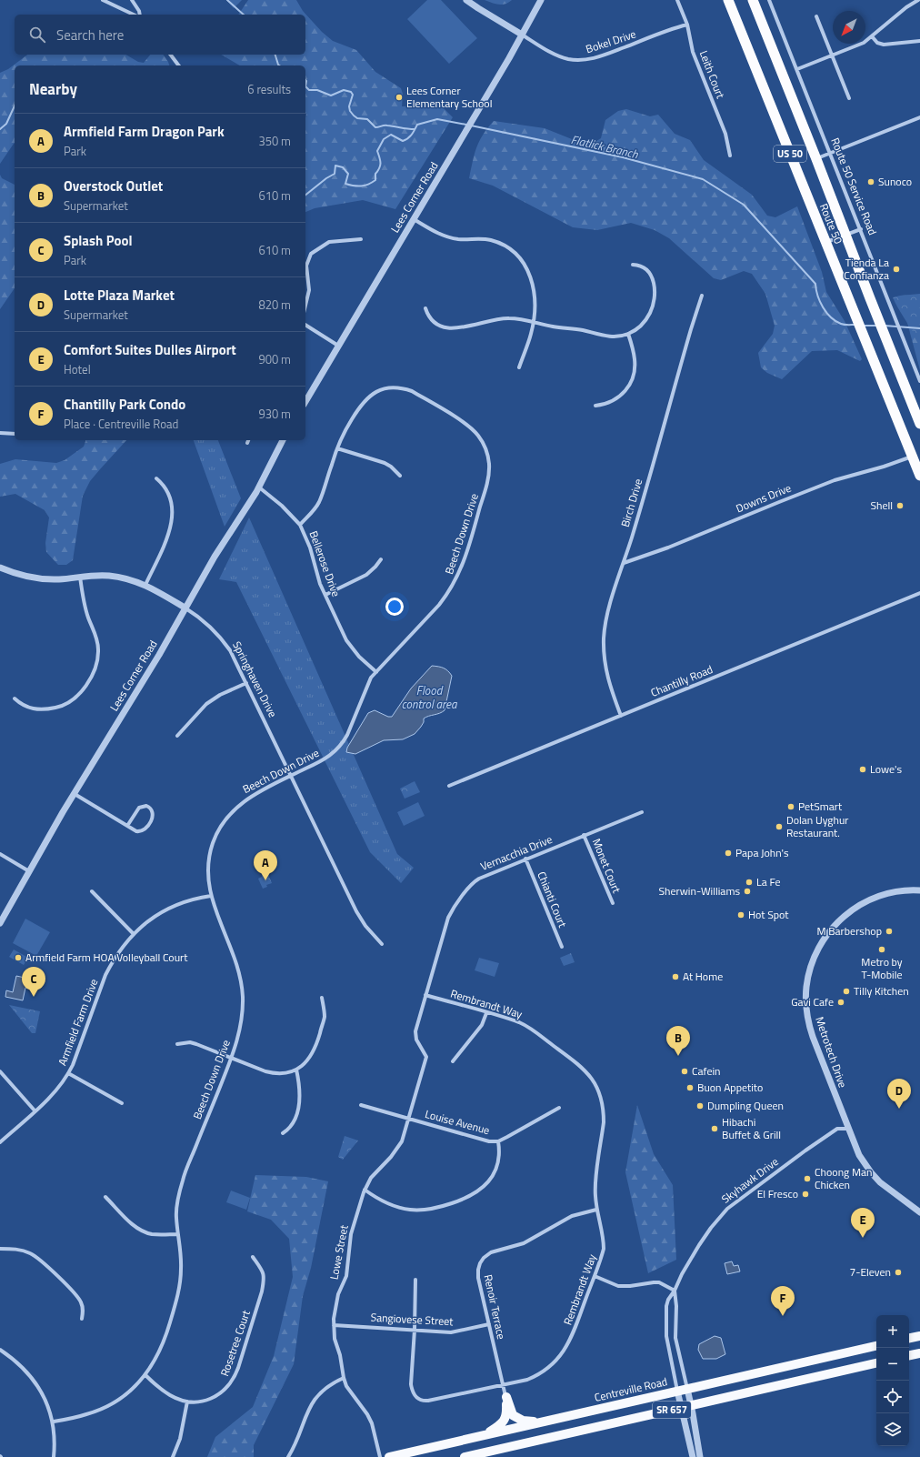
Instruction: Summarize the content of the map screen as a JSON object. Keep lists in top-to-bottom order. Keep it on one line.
{"streets":{"highway":["US 50","Route 50"],"main road":["Centreville Road","SR 657"],"street":["Bokel Drive","Leith Court","Route 50 Service Road","Lees Corner Road","Downs Drive","Birch Drive","Beech Down Drive","Bellerose Drive","Springhaven Drive","Chantilly Road","Vernacchia Drive","Monet Court","Chianti Court","Rembrandt Way","Armfield Farm Drive","Metrotech Drive","Louise Avenue","Skyhawk Drive","Lowe Street","Renoir Terrace","Sangiovese Street","Rosetree Court"]},"crossings":[["Bokel Drive","Leith Court"],["Bokel Drive","Lees Corner Road"],["Lees Corner Road","Bellerose Drive"],["Lees Corner Road","Springhaven Drive"],["Route 50","Downs Drive"],["Downs Drive","Birch Drive"],["Birch Drive","Chantilly Road"],["Beech Down Drive","Bellerose Drive"],["Beech Down Drive","Springhaven Drive"],["Beech Down Drive","Armfield Farm Drive"],["Beech Down Drive","Rosetree Court"],["Vernacchia Drive","Monet Court"],["Vernacchia Drive","Chianti Court"],["Vernacchia Drive","Rembrandt Way"],["Vernacchia Drive","Lowe Street"],["Rembrandt Way","Renoir Terrace"],["Rembrandt Way","Sangiovese Street"],["Metrotech Drive","Skyhawk Drive"],["Louise Avenue","Lowe Street"],["Skyhawk Drive","Centreville Road"],["Skyhawk Drive","SR 657"],["Lowe Street","Sangiovese Street"],["Renoir Terrace","Sangiovese Street"]],"water":["Flatlick Branch","Flood control area"],"places":["Lees Corner Elementary School","Sunoco","Tienda La Confianza","Shell","Lowe's","PetSmart","Dolan Uyghur Restaurant.","Papa John's","La Fe","Sherwin-Williams","Hot Spot","M Barbershop","Metro by T-Mobile","Armfield Farm HOA Volleyball Court","At Home","Tilly Kitchen","Gavi Cafe","Cafein","Buon Appetito","Dumpling Queen","Hibachi Buffet & Grill","Choong Man Chicken","El Fresco","7-Eleven"],"north":"bottom left","page":{"search":"Search here","heading":["Nearby","6 results"],"list":[{"mark":"A","name":"Armfield Farm Dragon Park","note":"Park","value":"350 m"},{"mark":"B","name":"Overstock Outlet","note":"Supermarket","value":"610 m"},{"mark":"C","name":"Splash Pool","note":"Park","value":"610 m"},{"mark":"D","name":"Lotte Plaza Market","note":"Supermarket","value":"820 m"},{"mark":"E","name":"Comfort Suites Dulles Airport","note":"Hotel","value":"900 m"},{"mark":"F","name":"Chantilly Park Condo","note":"Place · Centreville Road","value":"930 m"}],"pins":["A","C","B","D","E","F"],"map_buttons":["+","−"]}}
